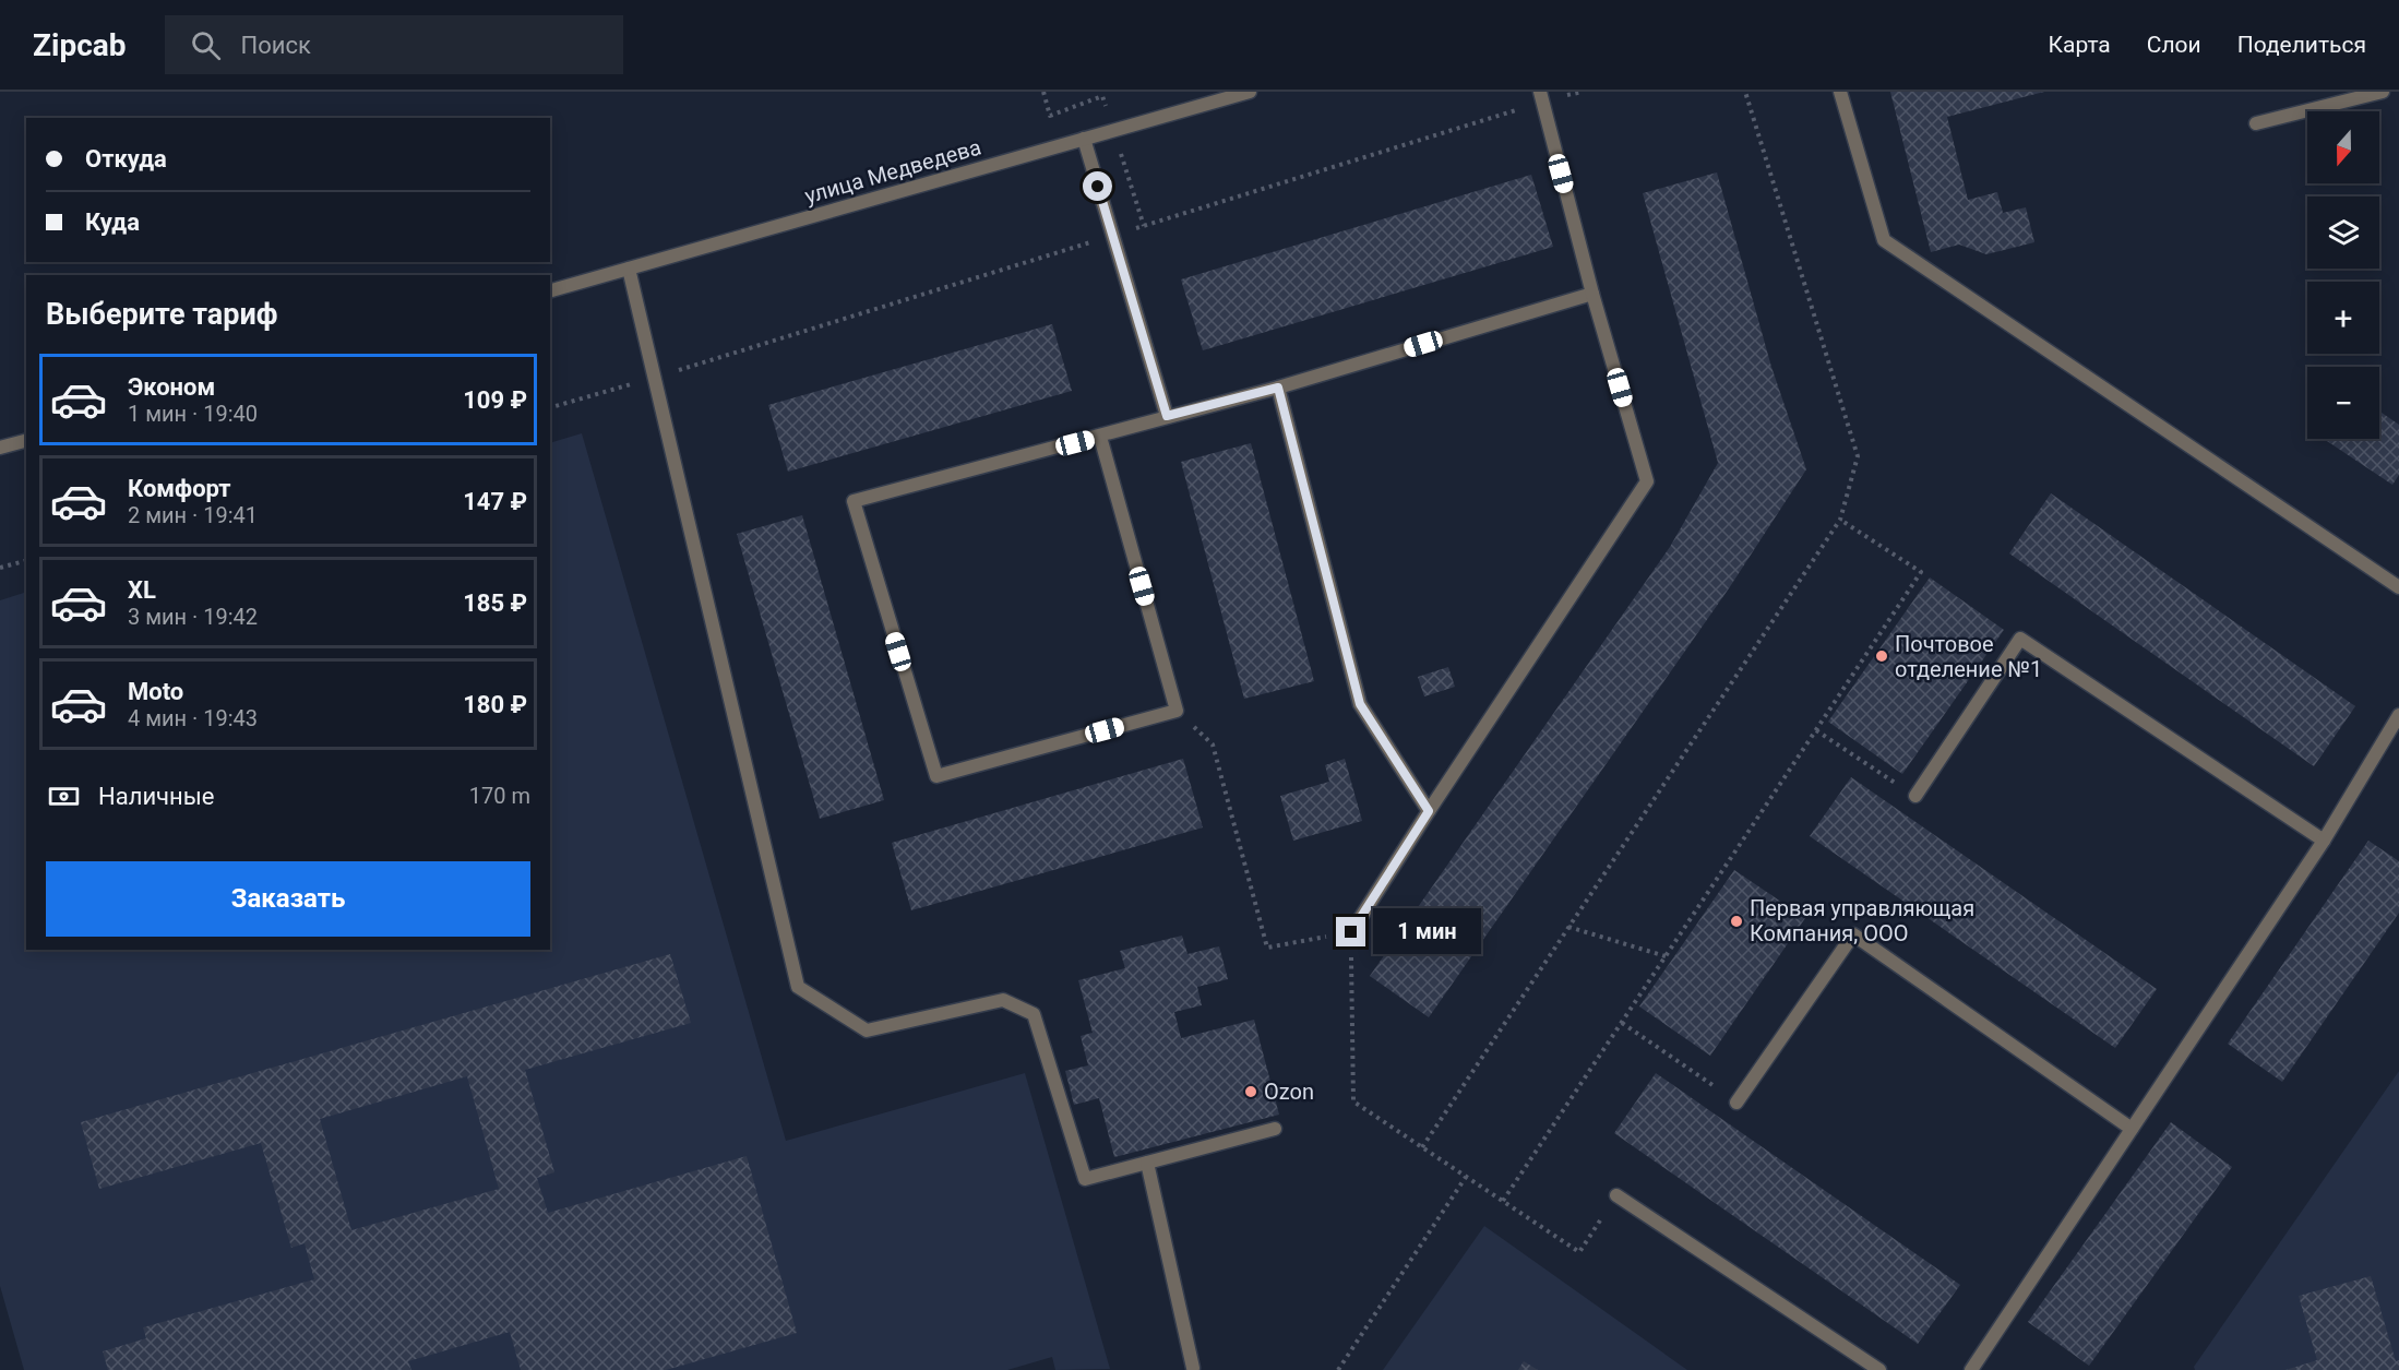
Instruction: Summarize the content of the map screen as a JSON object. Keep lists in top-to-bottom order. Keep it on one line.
{"streets":{"street":["улица Медведева"]},"places":["Почтовое отделение №1","Первая управляющая Компания, ООО","Ozon"],"north":"bottom","page":{"header":"Zipcab","search":"Поиск","nav":["Карта","Слои","Поделиться"],"map_buttons":["+","−"],"banner":["Откуда","Куда"],"heading":"Выберите тариф","list":[{"name":"Эконом","note":"1 мин · 19:40","value":"109 ₽"},{"name":"Комфорт","note":"2 мин · 19:41","value":"147 ₽"},{"name":"XL","note":"3 мин · 19:42","value":"185 ₽"},{"name":"Moto","note":"4 мин · 19:43","value":"180 ₽"}],"pay":["Наличные","170 m"],"buttons":"Заказать","bubble":"1 мин"}}
